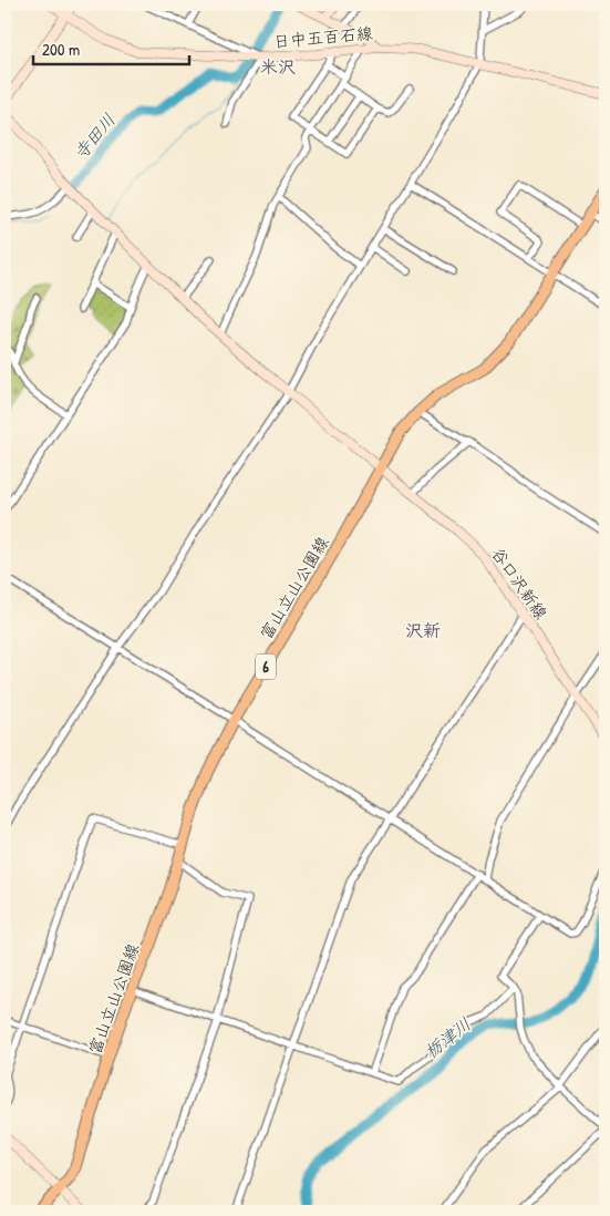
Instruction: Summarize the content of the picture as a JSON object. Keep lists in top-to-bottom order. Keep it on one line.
{"streets":{"main road":["日中五百石線","谷口沢新線","富山立山公園線","6"]},"crossings":[["谷口沢新線","富山立山公園線"]],"districts":["米沢","沢新"],"water":["寺田川","栃津川"],"scale_bar":"200 m"}
